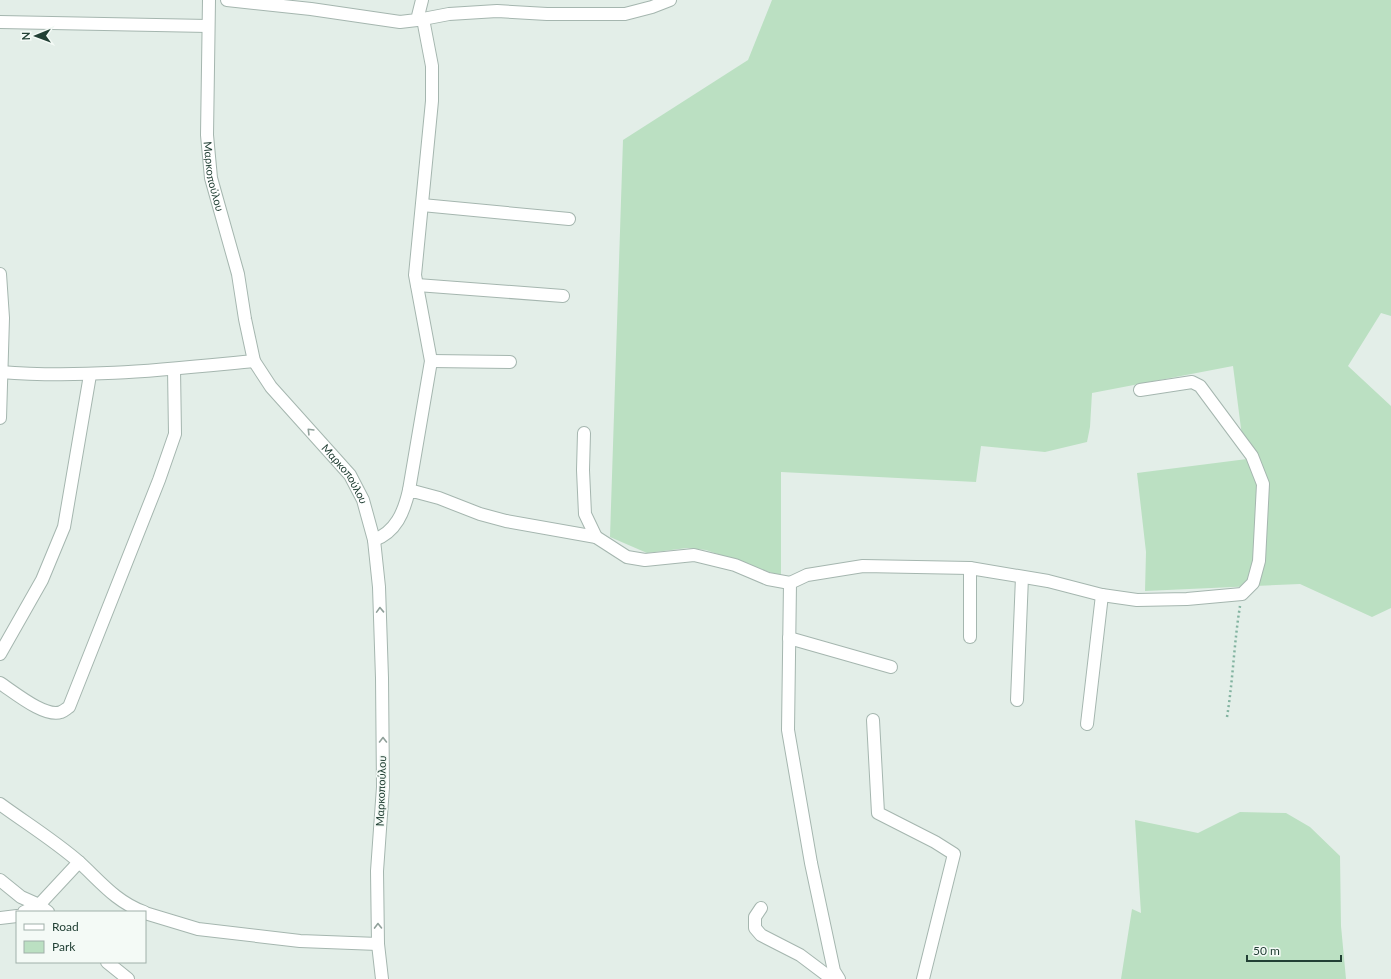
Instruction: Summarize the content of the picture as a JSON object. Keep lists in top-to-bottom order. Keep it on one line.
{"streets":{"street":["Μαρκοπούλου"]},"one_way":["Μαρκοπούλου"],"legend":["Road","Park"],"scale_bar":"50 m","north":"left"}
